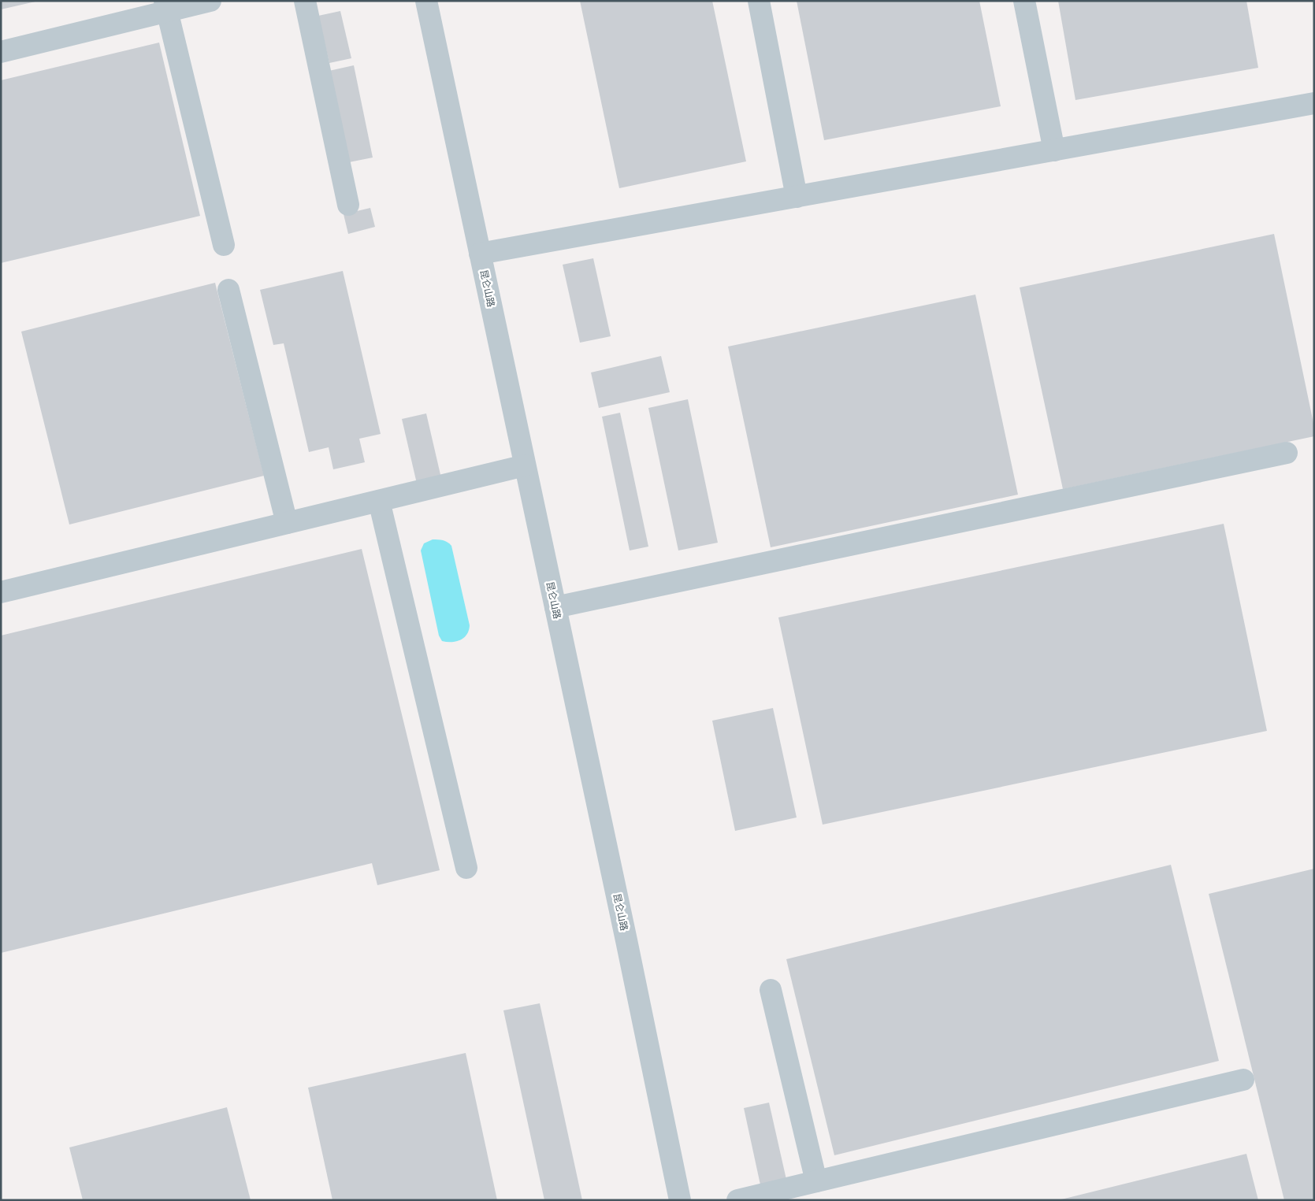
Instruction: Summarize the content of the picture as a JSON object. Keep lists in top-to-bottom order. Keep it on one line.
{"streets":{"street":["昆仑山路"]}}
